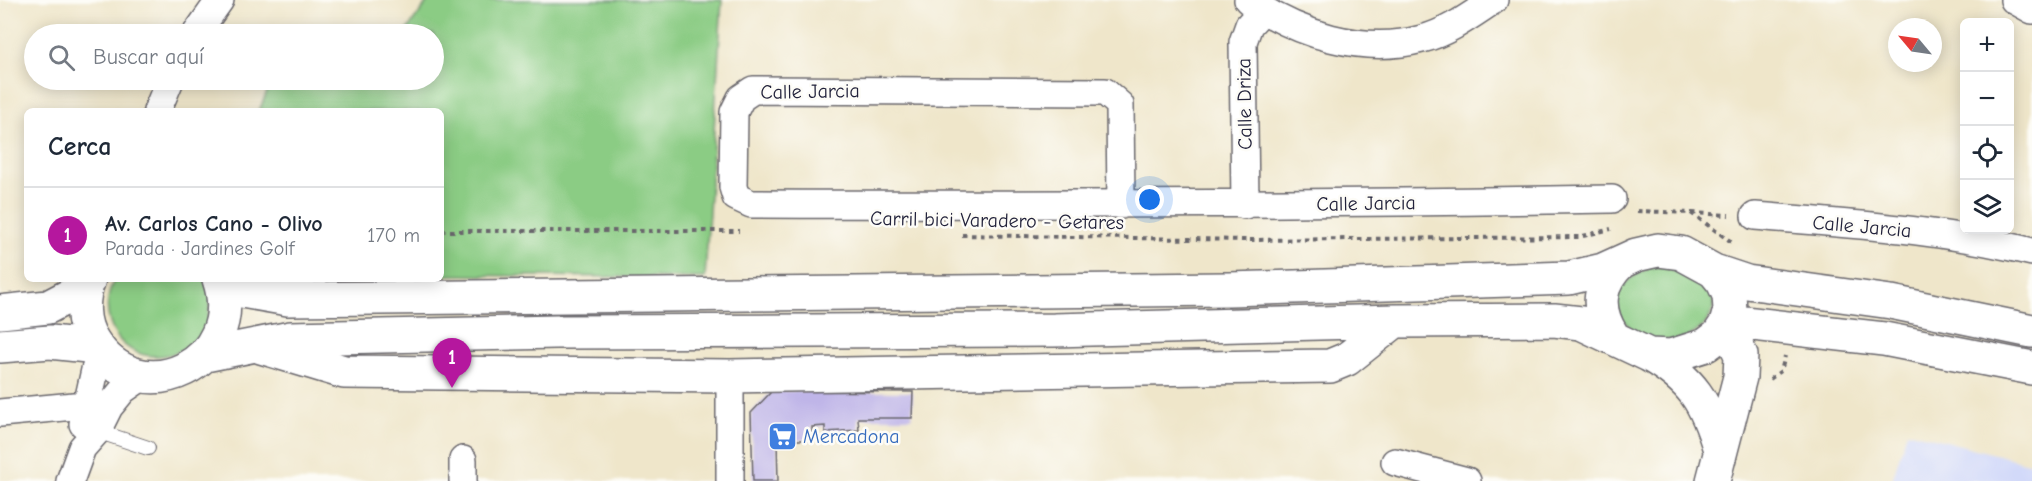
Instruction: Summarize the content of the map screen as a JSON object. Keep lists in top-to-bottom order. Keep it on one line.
{"streets":{"street":["Calle Jarcia","Calle Driza"],"path":["Carril bici Varadero - Getares"]},"crossings":[["Calle Jarcia","Calle Driza"],["Calle Jarcia","Carril bici Varadero - Getares"]],"places":{"supermarket":["Mercadona"]},"north":"top left","page":{"map_buttons":["+","−"],"search":"Buscar aquí","heading":"Cerca","list":[{"mark":"1","name":"Av. Carlos Cano - Olivo","note":"Parada · Jardines Golf","value":"170 m"}],"pins":"1"}}
